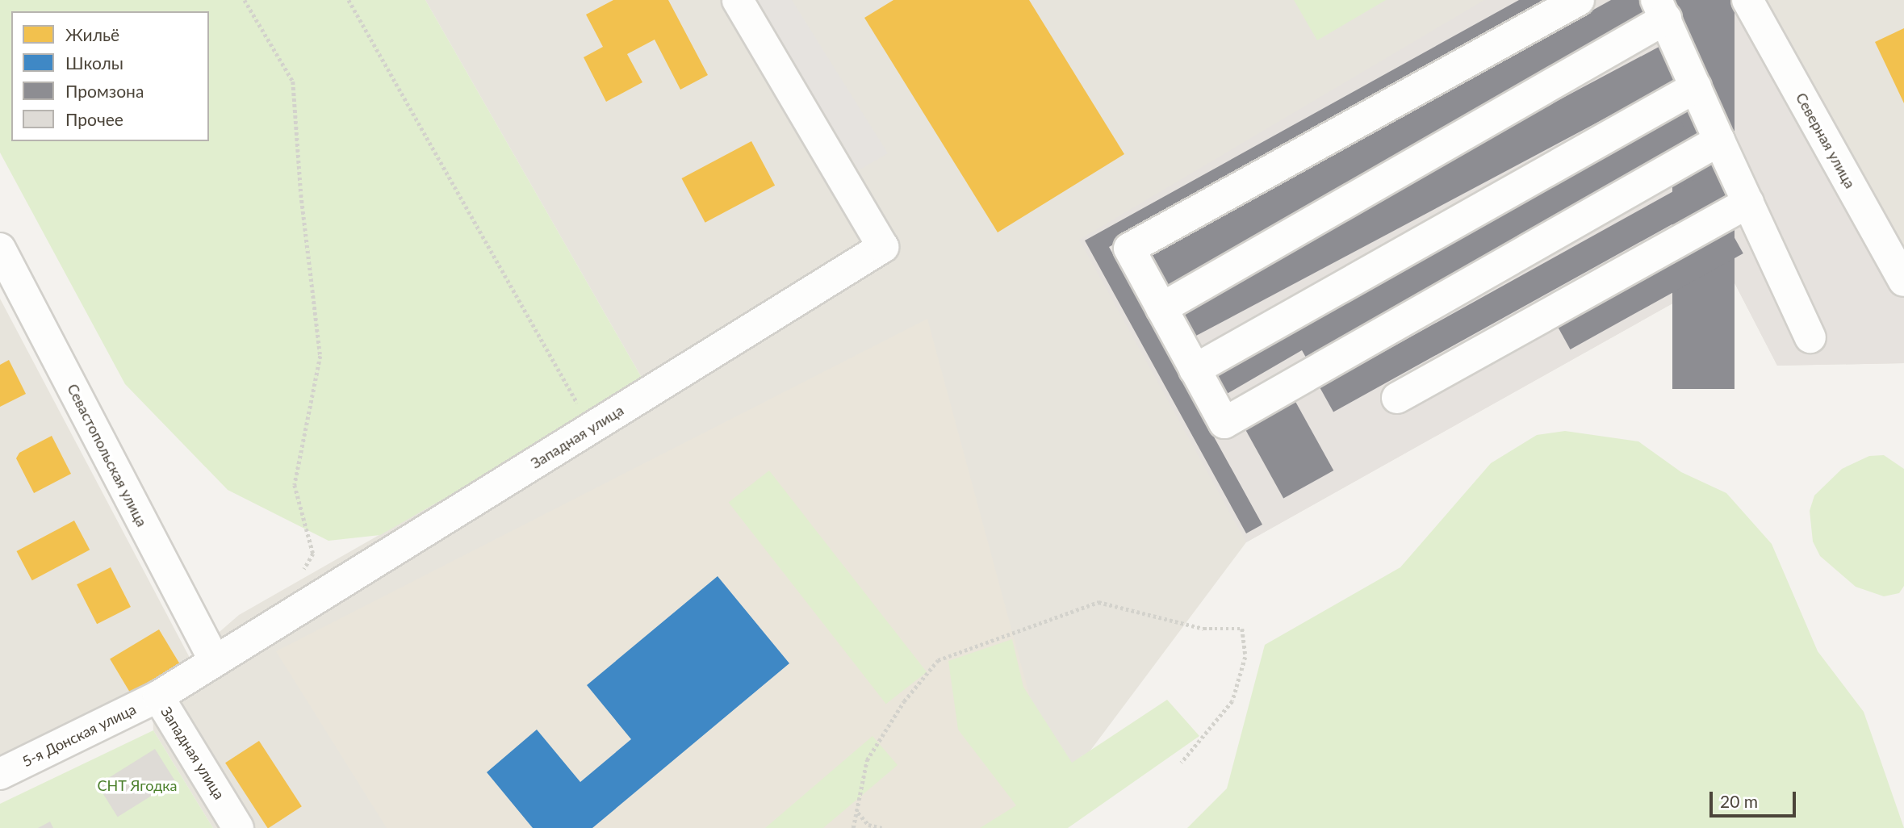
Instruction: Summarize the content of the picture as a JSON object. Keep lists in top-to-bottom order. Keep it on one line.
{"streets":{"street":["Северная улица","Западная улица","Севастопольская улица","5-я Донская улица"]},"crossings":[["Западная улица","Севастопольская улица"],["Западная улица","5-я Донская улица"]],"parks":["СНТ Ягодка"],"legend":["Жильё","Школы","Промзона","Прочее"],"scale_bar":"20 m"}
